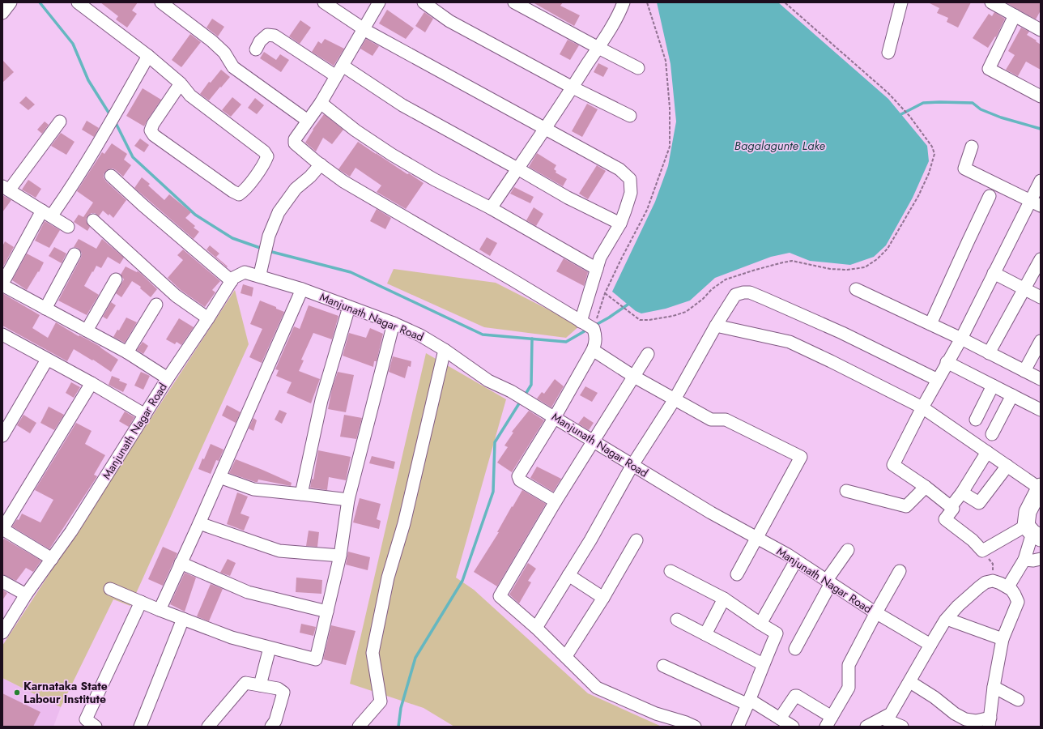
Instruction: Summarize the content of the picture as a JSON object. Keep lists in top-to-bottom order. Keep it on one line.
{"streets":{"street":["Manjunath Nagar Road"]},"water":["Bagalagunte Lake"],"places":["Karnataka State Labour Institute"]}
